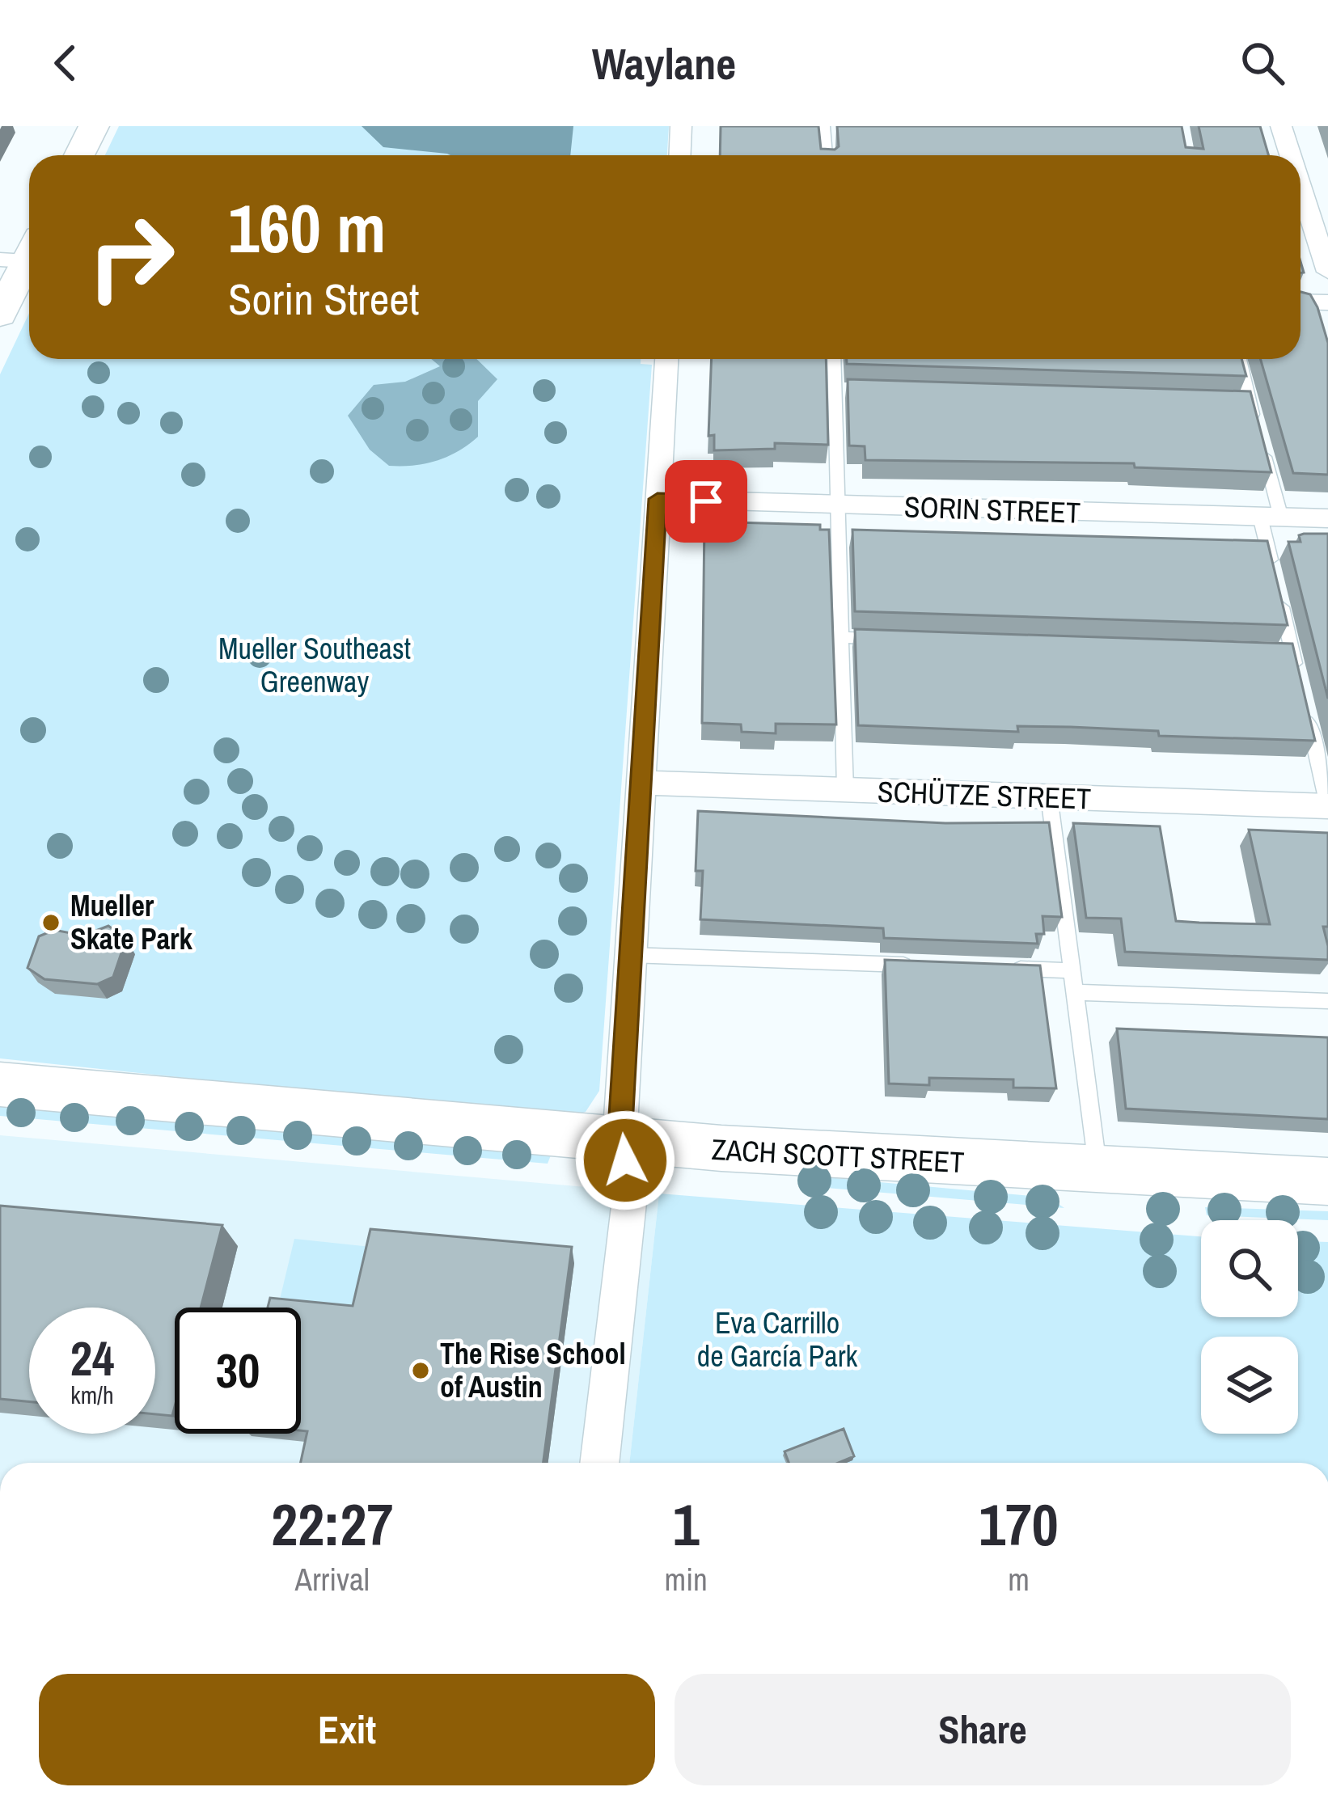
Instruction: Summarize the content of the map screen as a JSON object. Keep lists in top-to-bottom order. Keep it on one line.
{"streets":{"street":["SORIN STREET","SCHÜTZE STREET","ZACH SCOTT STREET"]},"parks":["Mueller Southeast Greenway","Eva Carrillo de García Park"],"places":["Mueller Skate Park","The Rise School of Austin"],"page":{"header":"Waylane","turn":["160 m","Sorin Street"],"speed":"24 km/h","limit":"30","eta":["22:27","Arrival","1","min","170","m"],"buttons":["Exit","Share"]}}
